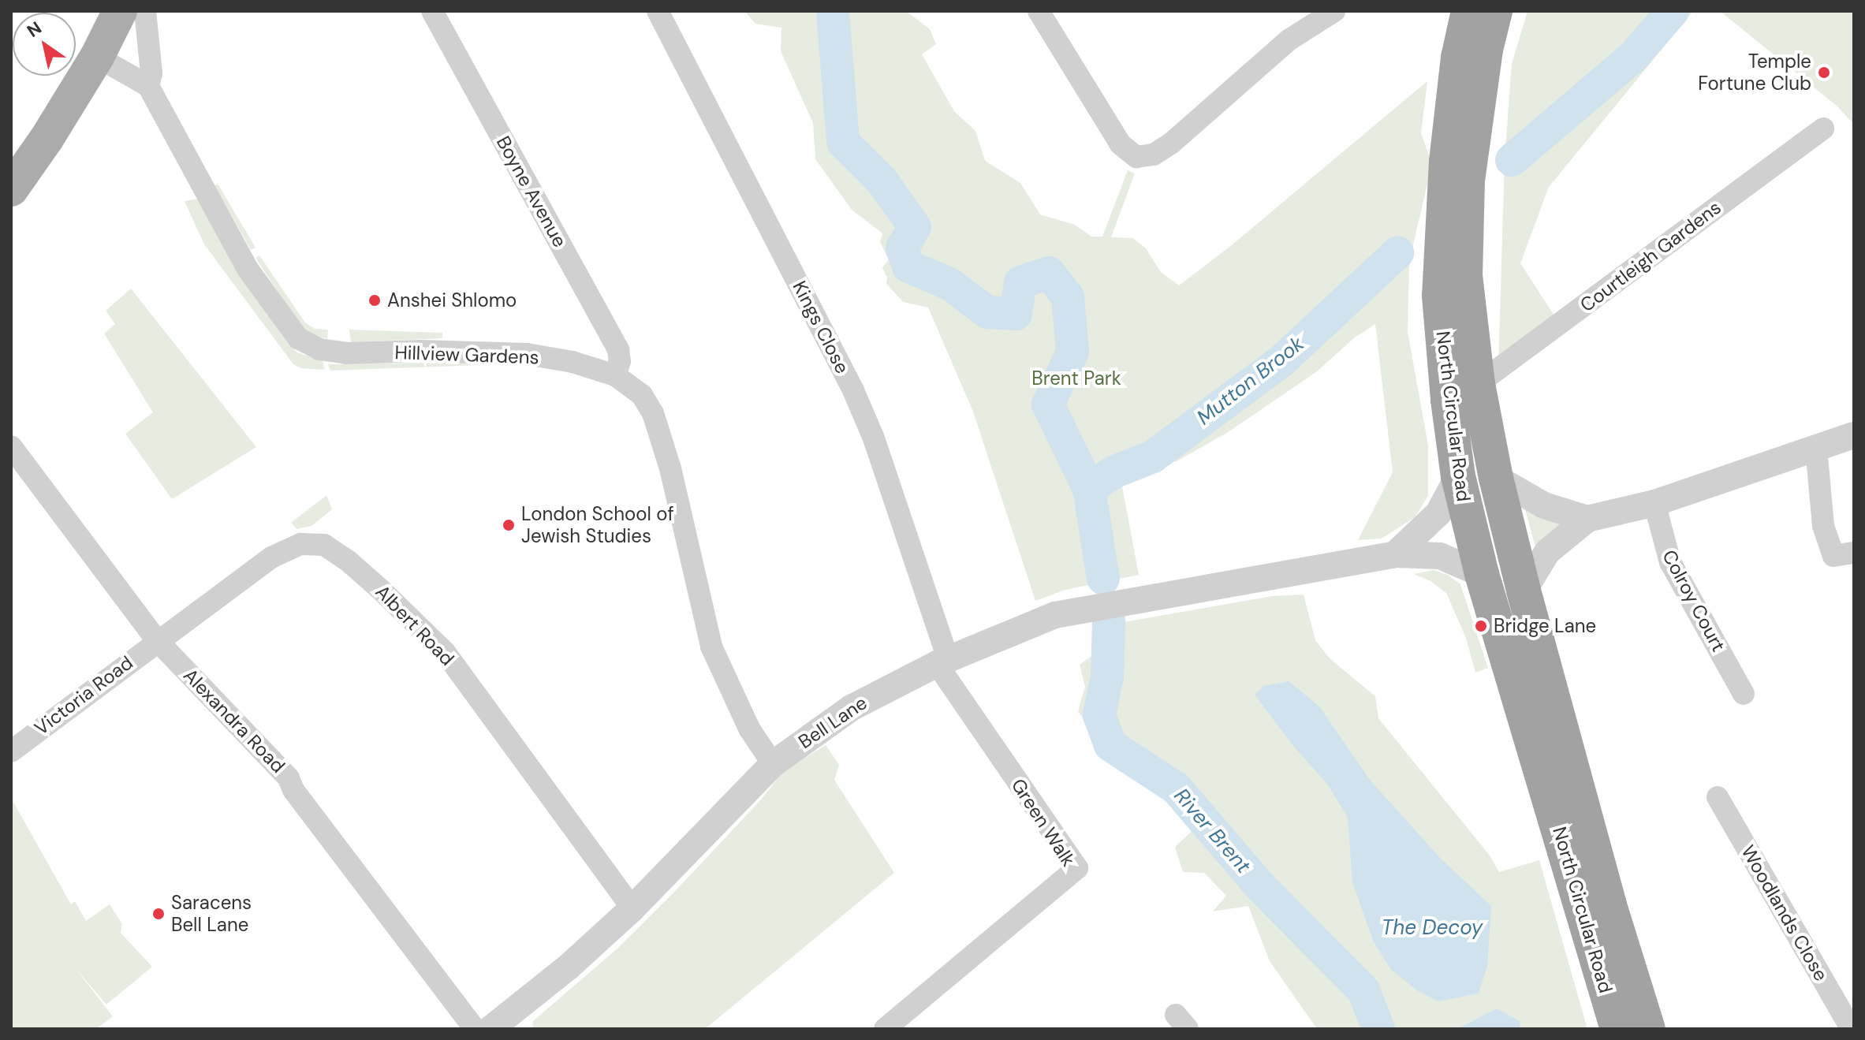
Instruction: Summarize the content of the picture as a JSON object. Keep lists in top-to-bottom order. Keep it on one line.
{"streets":{"highway":["North Circular Road"],"street":["Boyne Avenue","Courtleigh Gardens","Kings Close","Hillview Gardens","Colroy Court","Albert Road","Victoria Road","Alexandra Road","Bell Lane","Green Walk","Woodlands Close"]},"crossings":[["Boyne Avenue","Hillview Gardens"],["Courtleigh Gardens","North Circular Road"],["Kings Close","Bell Lane"],["Kings Close","Green Walk"],["Hillview Gardens","Bell Lane"],["Albert Road","Victoria Road"],["Albert Road","Alexandra Road"],["Albert Road","Bell Lane"],["Victoria Road","Alexandra Road"],["Bell Lane","Green Walk"]],"water":["Mutton Brook","River Brent","The Decoy"],"parks":["Brent Park"],"places":["Temple Fortune Club","Anshei Shlomo","London School of Jewish Studies","Bridge Lane","Saracens Bell Lane"],"north":"top left"}
